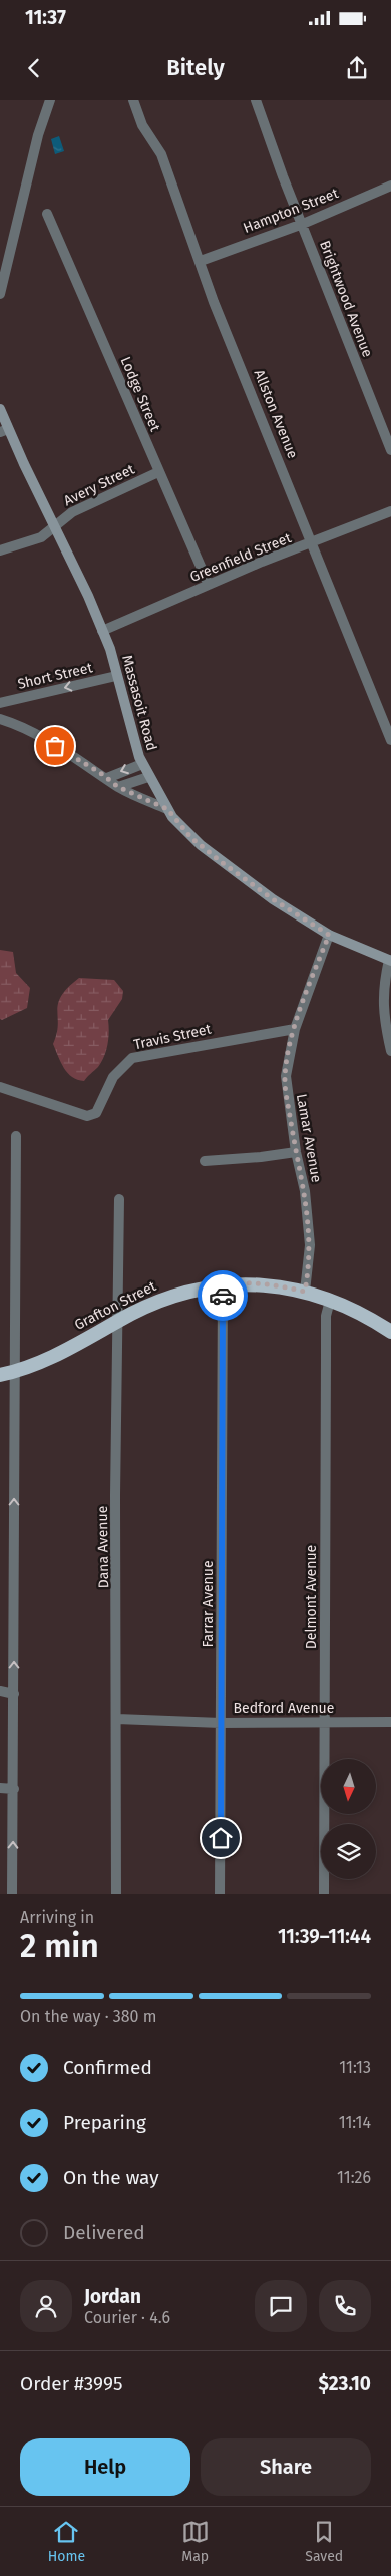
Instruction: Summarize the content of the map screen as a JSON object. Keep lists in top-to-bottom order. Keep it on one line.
{"streets":{"highway":["Grafton Street"],"main road":["Massasoit Road"],"street":["Hampton Street","Brightwood Avenue","Lodge Street","Allston Avenue","Avery Street","Greenfield Street","Short Street","Travis Street","Lamar Avenue","Dana Avenue","Delmont Avenue","Farrar Avenue","Bedford Avenue"]},"crossings":[["Hampton Street","Brightwood Avenue"],["Hampton Street","Allston Avenue"],["Lodge Street","Avery Street"],["Lodge Street","Greenfield Street"],["Allston Avenue","Greenfield Street"],["Avery Street","Massasoit Road"],["Greenfield Street","Massasoit Road"],["Short Street","Massasoit Road"],["Massasoit Road","Lamar Avenue"],["Travis Street","Lamar Avenue"],["Lamar Avenue","Grafton Street"],["Grafton Street","Dana Avenue"],["Grafton Street","Delmont Avenue"],["Grafton Street","Farrar Avenue"],["Dana Avenue","Bedford Avenue"],["Delmont Avenue","Bedford Avenue"],["Farrar Avenue","Bedford Avenue"]],"one_way":["Short Street"],"north":"bottom","page":{"status":"11:37","header":"Bitely","heading":["2 min","Arriving in","11:39–11:44"],"panel":["Jordan","Courier · 4.6","Order #3995","$23.10"],"bar":"On the way · 380 m","list":[["Confirmed","11:13"],["Preparing","11:14"],["On the way","11:26"],"Delivered"],"buttons":["Help","Share"],"tabs":["Home","Map","Saved"]}}
